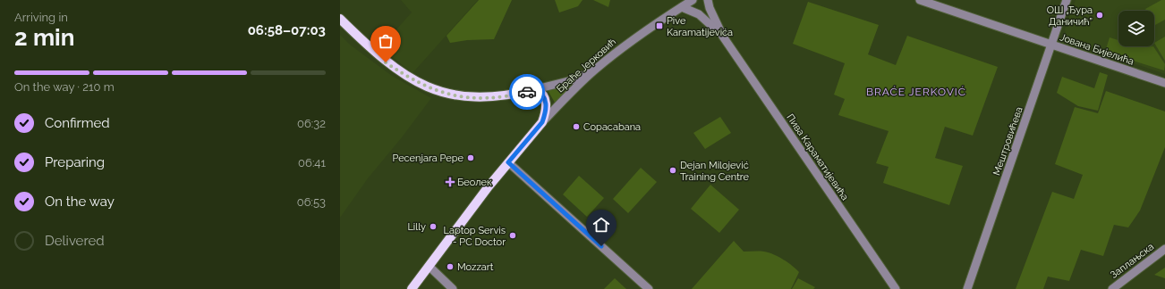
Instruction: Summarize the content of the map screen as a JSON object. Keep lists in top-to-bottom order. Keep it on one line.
{"streets":{"main road":["Браће Јерковић"],"street":["Јована Бијелића","Мештровићева","Пива Караматијевића","Заплањска"]},"crossings":[["Јована Бијелића","Мештровићева"],["Браће Јерковић","Пива Караматијевића"]],"districts":["BRAĆE JERKOVIĆ"],"places":{"other":["ОШ „Ђура Даничић”","Copacabana","Pecenjara Pepe","Dejan Milojević Training Centre","Lilly","Laptop Servis - PC Doctor","Mozzart"],"transit":["Pive Karamatijevića"],"health":["Беолек"]},"page":{"heading":["2 min","Arriving in","06:58–07:03"],"bar":"On the way · 210 m","list":[["Confirmed","06:32"],["Preparing","06:41"],["On the way","06:53"],"Delivered"]}}
